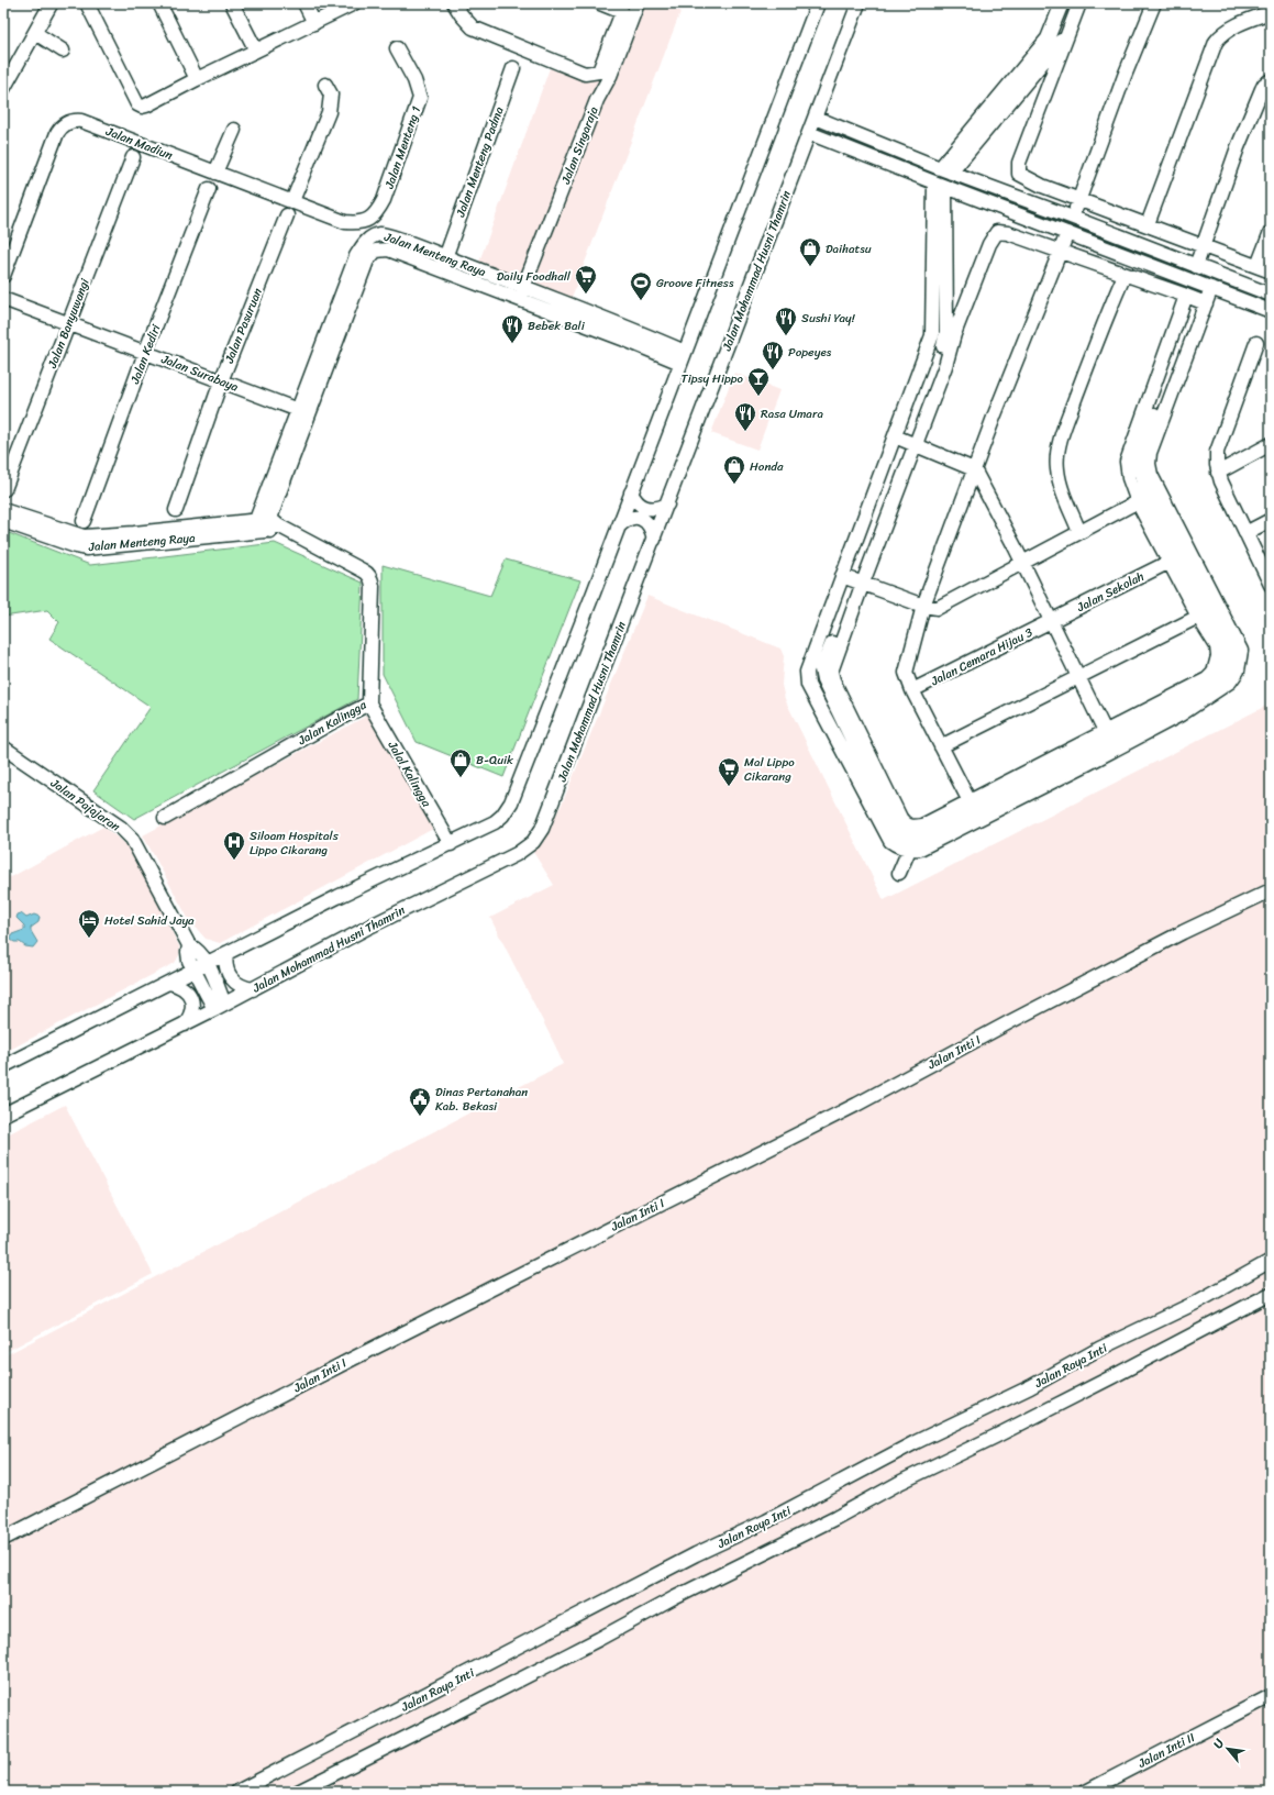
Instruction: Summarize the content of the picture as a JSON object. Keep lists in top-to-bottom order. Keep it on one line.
{"streets":{"street":["Jalan Madiun","Jalan Singaraja","Jalan Menteng 1","Jalan Menteng Padma","Jalan Menteng Raya","Jalan Mohammad Husni Thamrin","Jalan Banyuwangi","Jalan Pasuruan","Jalan Kediri","Jalan Surabaya","Jalan Sekolah","Jalan Cemara Hijau 3","Jalan Kalingga","Jalal Kalingga","Jalan Pajajaran","Jalan Inti I","Jalan Raya Inti","Jalan Inti II"]},"crossings":[["Jalan Madiun","Jalan Menteng 1"],["Jalan Singaraja","Jalan Menteng Raya"],["Jalan Menteng Padma","Jalan Menteng Raya"],["Jalan Menteng Raya","Jalan Surabaya"],["Jalan Menteng Raya","Jalan Kalingga"],["Jalan Mohammad Husni Thamrin","Jalan Pajajaran"],["Jalan Banyuwangi","Jalan Surabaya"],["Jalan Pasuruan","Jalan Surabaya"],["Jalan Kediri","Jalan Surabaya"],["Jalan Sekolah","Jalan Cemara Hijau 3"],["Jalan Kalingga","Jalal Kalingga"]],"places":{"shop":["Daihatsu","Honda","B-Quik"],"supermarket":["Daily Foodhall","Mal Lippo Cikarang"],"sports":["Groove Fitness"],"restaurant":["Sushi Yay!","Bebek Bali","Popeyes","Rasa Umara"],"bar":["Tipsy Hippo"],"hospital":["Siloam Hospitals Lippo Cikarang"],"hotel":["Hotel Sahid Jaya"],"public building":["Dinas Pertanahan Kab. Bekasi"]},"north":"top left"}
